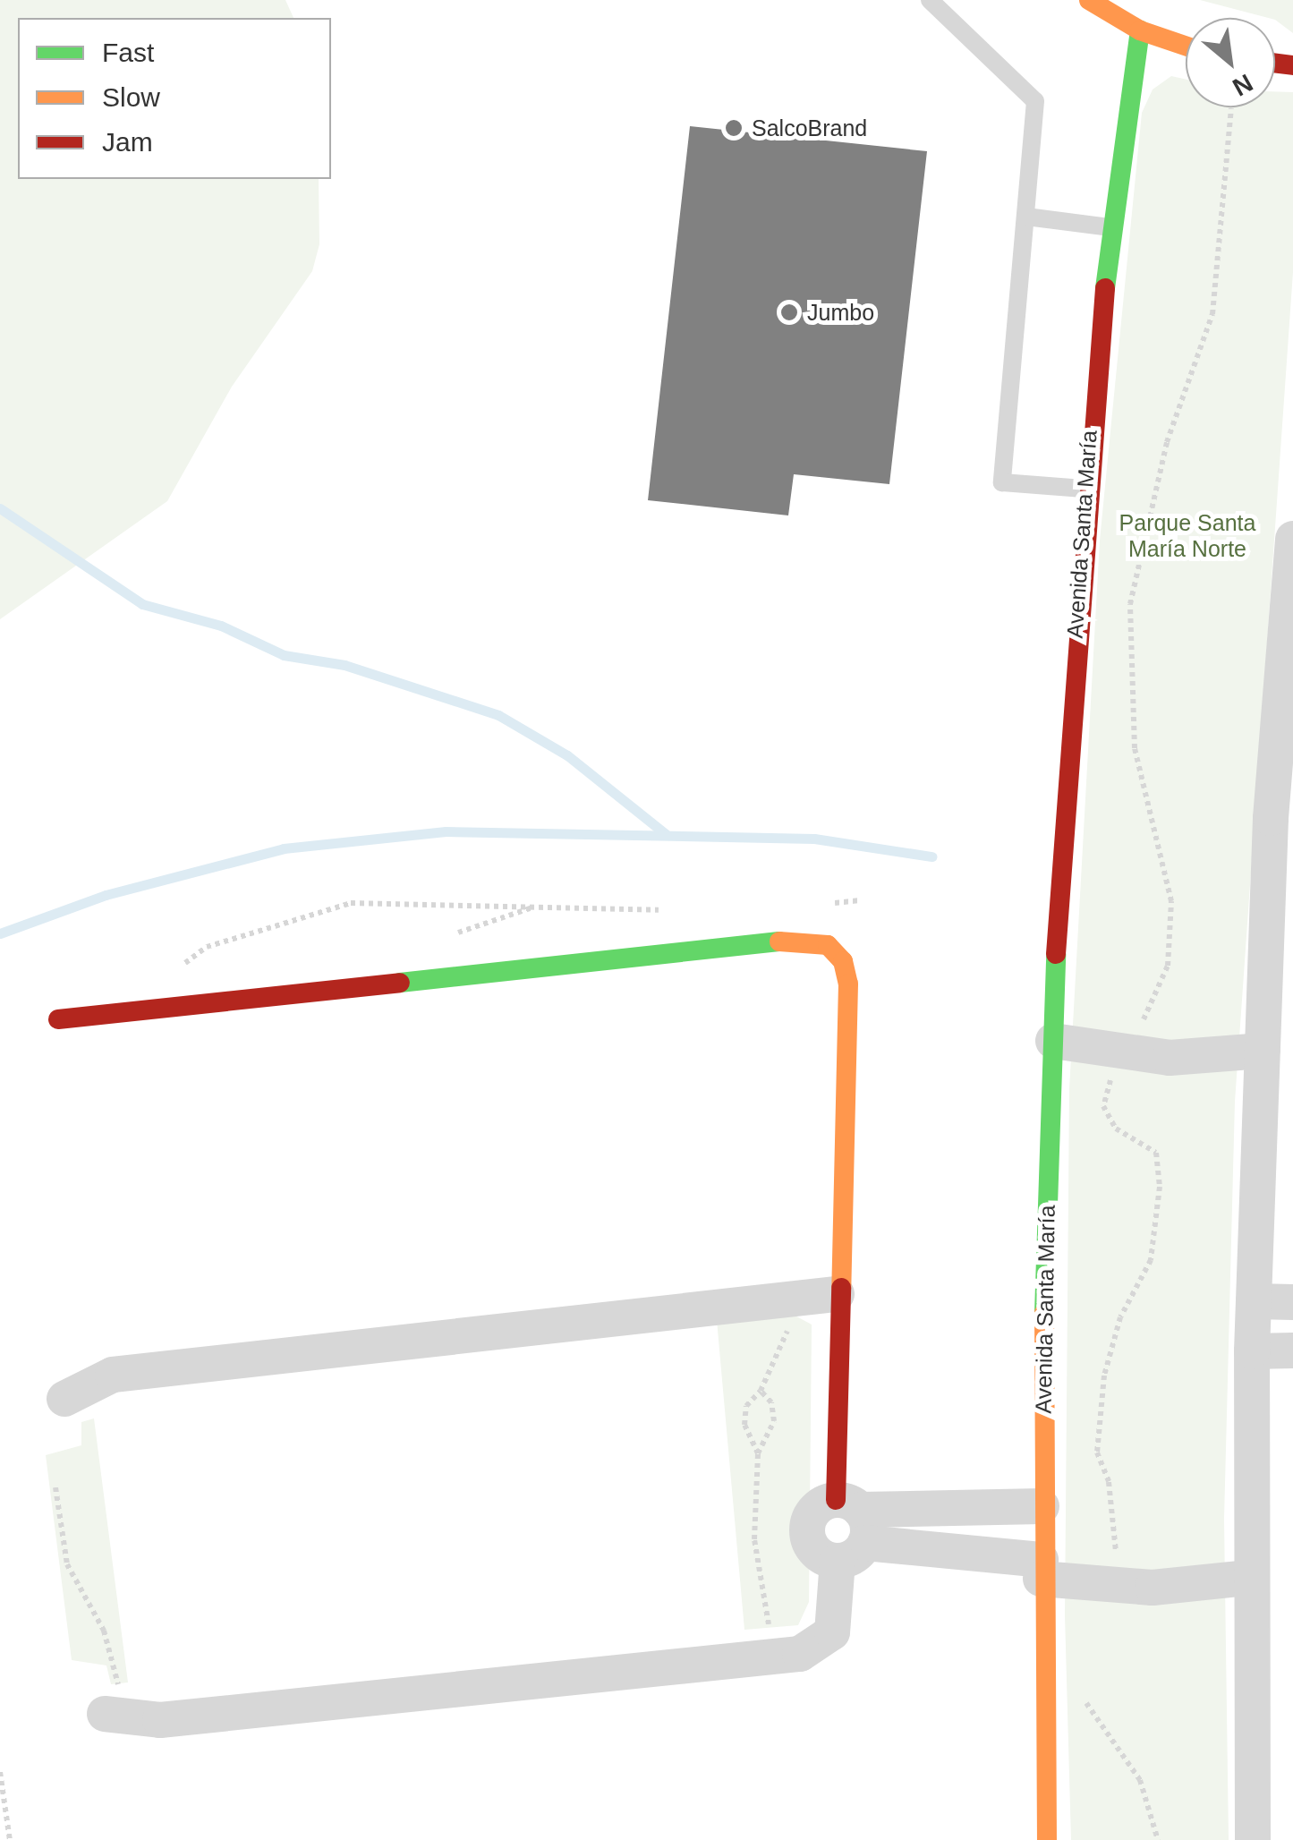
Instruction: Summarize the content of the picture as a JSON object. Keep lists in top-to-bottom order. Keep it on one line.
{"streets":{"street":["Avenida Santa María"]},"parks":["Parque Santa María Norte"],"places":["SalcoBrand","Jumbo"],"legend":["Fast","Slow","Jam"],"north":"bottom right"}
